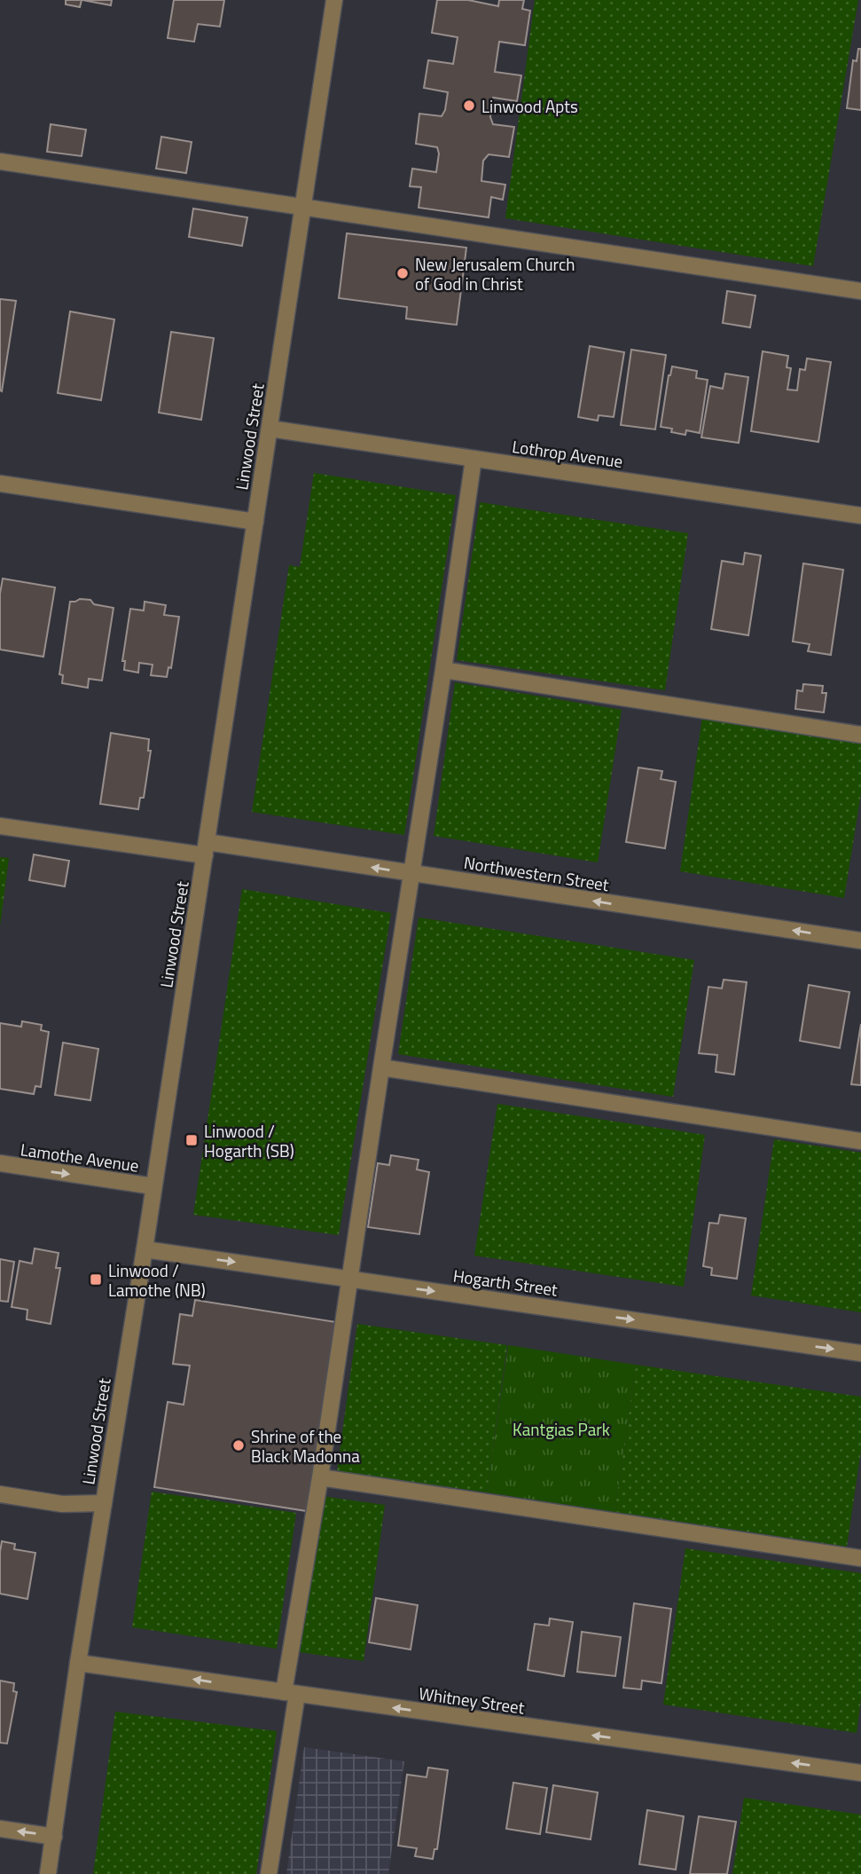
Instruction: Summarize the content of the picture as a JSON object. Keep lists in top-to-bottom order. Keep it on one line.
{"streets":{"street":["Linwood Street","Lothrop Avenue","Northwestern Street","Lamothe Avenue","Hogarth Street","Whitney Street"]},"crossings":[["Linwood Street","Lothrop Avenue"],["Linwood Street","Northwestern Street"],["Linwood Street","Lamothe Avenue"],["Linwood Street","Hogarth Street"],["Linwood Street","Whitney Street"]],"one_way":["Northwestern Street","Lamothe Avenue","Hogarth Street","Whitney Street"],"parks":["Kantgias Park"],"places":{"other":["Linwood Apts","New Jerusalem Church of God in Christ","Shrine of the Black Madonna"],"transit":["Linwood / Hogarth (SB)","Linwood / Lamothe (NB)"]}}
